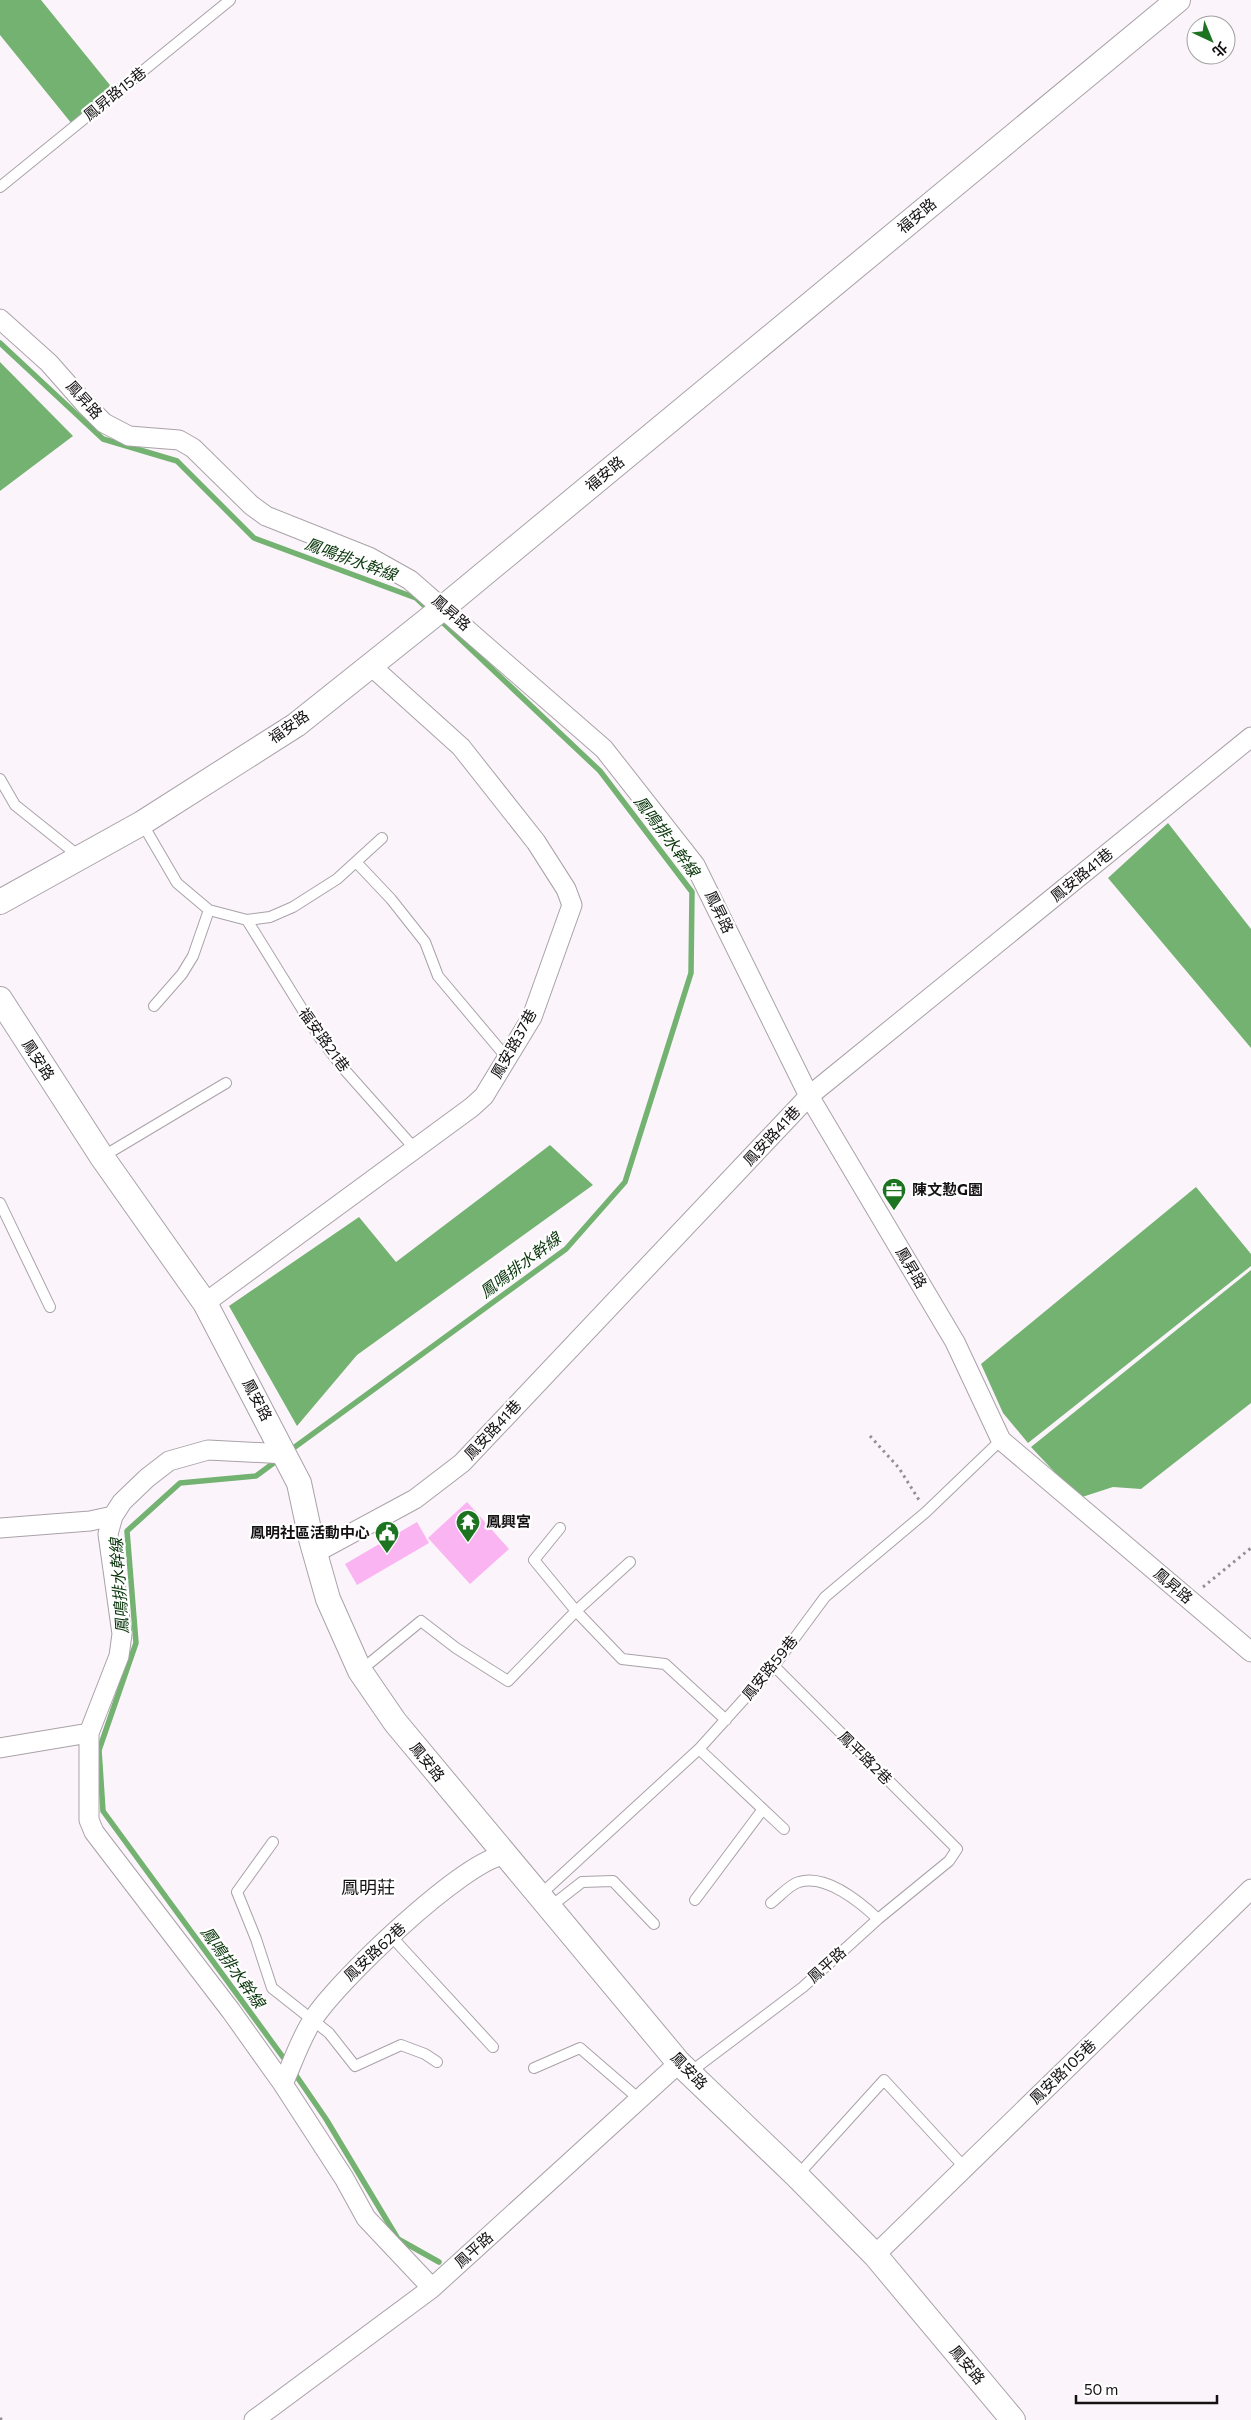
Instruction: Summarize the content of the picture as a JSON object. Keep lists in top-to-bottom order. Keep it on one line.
{"streets":{"street":["福安路","鳳昇路","鳳安路41巷","鳳安路37巷","鳳安路","鳳安路62巷","鳳平路","鳳安路105巷"],"lane":["鳳昇路15巷","福安路21巷","鳳安路59巷","鳳平路2巷"]},"crossings":[["福安路","鳳昇路"],["福安路","鳳安路37巷"],["鳳昇路","鳳安路41巷"],["鳳昇路","鳳安路59巷"],["鳳安路41巷","鳳安路"],["福安路21巷","鳳安路37巷"],["鳳安路37巷","鳳安路"],["鳳安路","鳳安路59巷"],["鳳安路","鳳安路62巷"],["鳳安路","鳳平路"],["鳳安路","鳳安路105巷"],["鳳安路59巷","鳳平路2巷"],["鳳平路2巷","鳳平路"]],"districts":["鳳明莊"],"water":["鳳鳴排水幹線"],"places":{"office":["陳文懃G園"],"temple":["鳳興宮"],"public building":["鳳明社區活動中心"]},"scale_bar":"50 m","north":"bottom right"}
